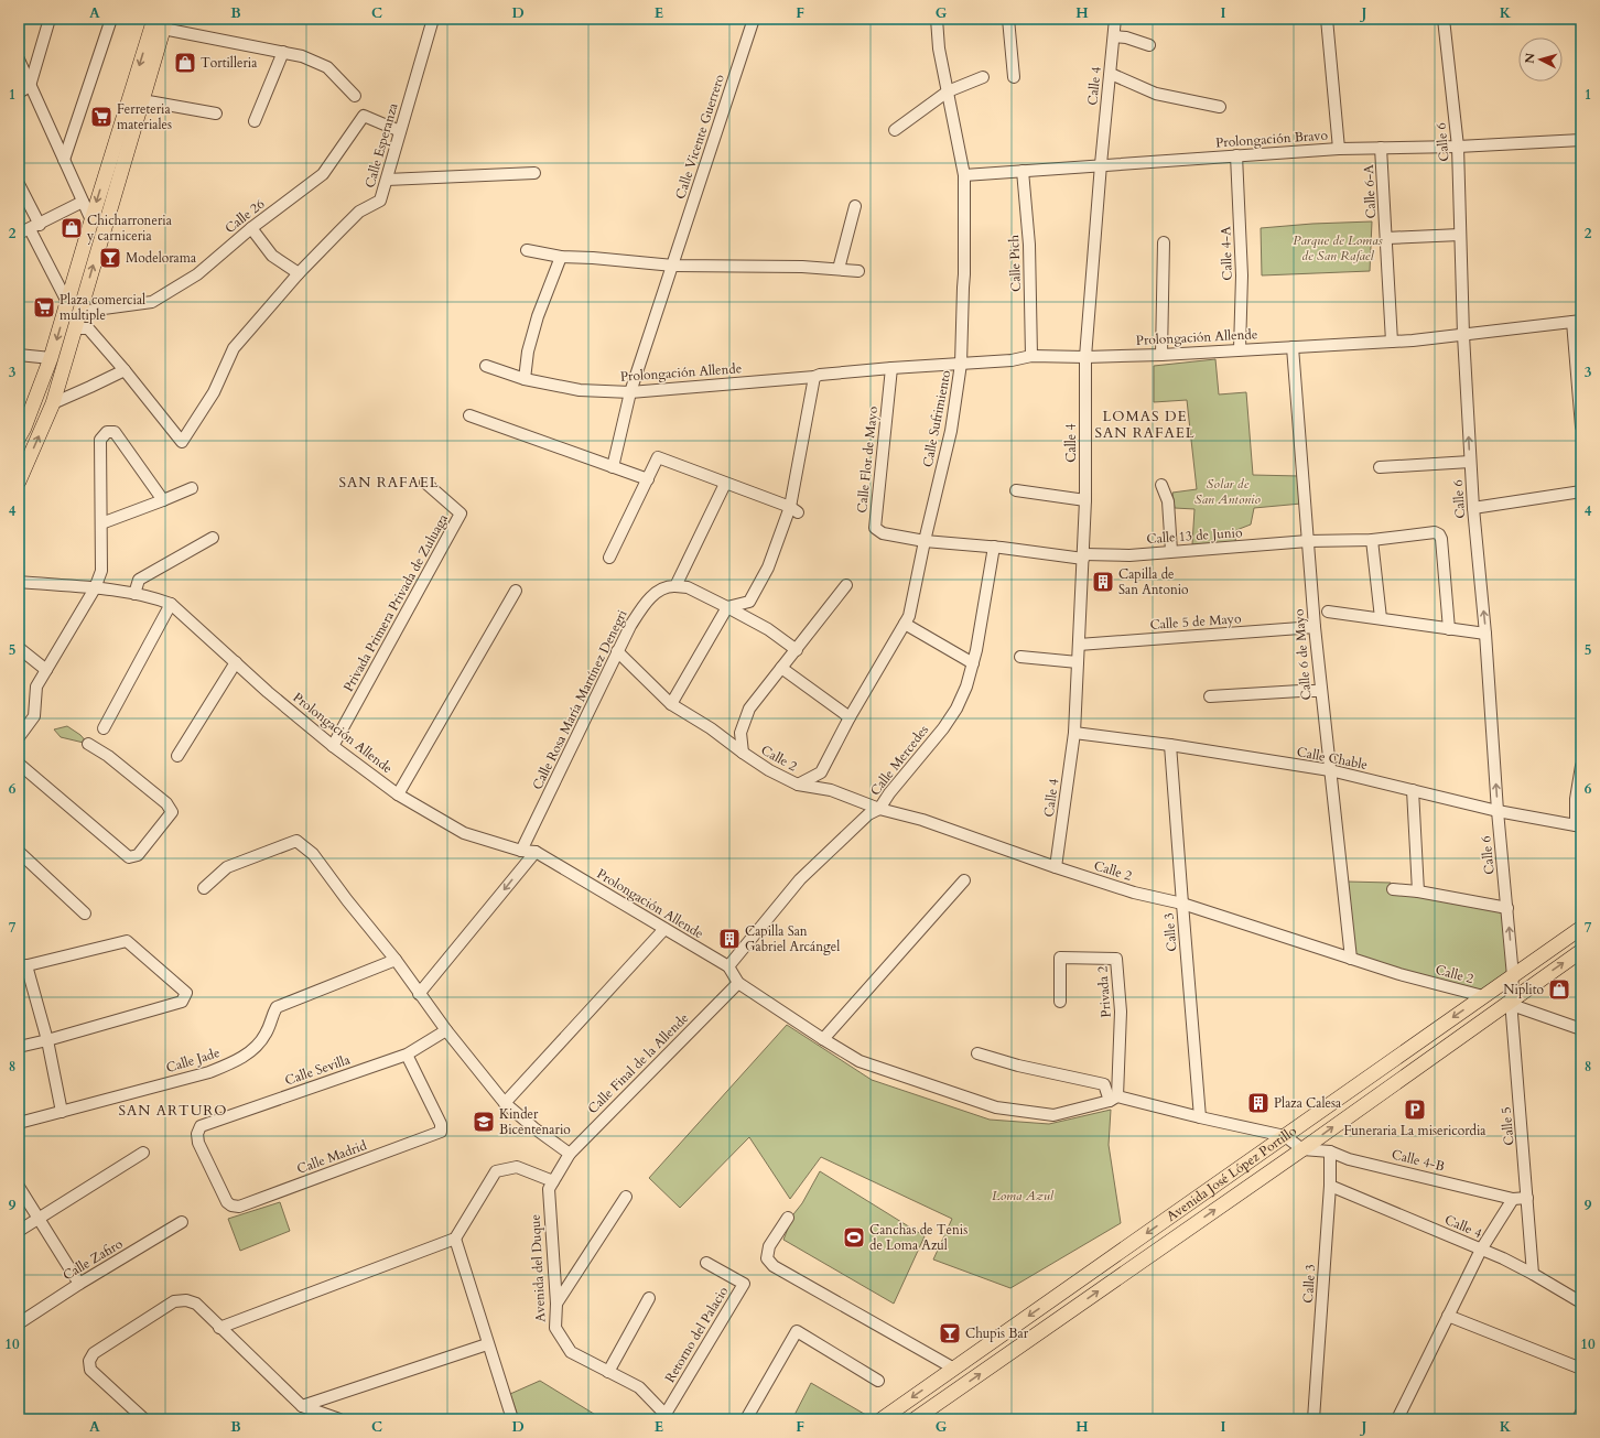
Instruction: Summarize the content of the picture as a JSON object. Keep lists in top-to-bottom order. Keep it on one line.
{"streets":{"main road":["Avenida José López Portillo"],"street":["Calle 4","Calle Vicente Guerrero","Prolongación Bravo","Calle 6","Calle Esperanza","Calle 6-A","Calle 26","Calle 4-A","Calle Pich","Prolongación Allende","Calle Sufrimiento","Calle Flor de Mayo","Calle 13 de Junio","Privada Primera Privada de Zuluaga","Calle 5 de Mayo","Calle 6 de Mayo","Calle Rosa María Martínez Denegri","Calle 2","Calle Chable","Calle Mercedes","Calle 3","Privada 2","Calle Jade","Calle Final de la Allende","Calle Sevilla","Calle 5","Calle Madrid","Calle 4-B","Calle Zafiro","Avenida del Duque","Retorno del Palacio"]},"crossings":[["Calle 4","Prolongación Bravo"],["Calle 4","Prolongación Allende"],["Calle 4","Calle 13 de Junio"],["Calle 4","Calle 5 de Mayo"],["Calle 4","Calle 2"],["Calle 4","Calle Chable"],["Calle 4","Calle 3"],["Calle 4","Calle 5"],["Calle Vicente Guerrero","Prolongación Allende"],["Prolongación Bravo","Calle 6"],["Prolongación Bravo","Calle 6-A"],["Prolongación Bravo","Calle 4-A"],["Prolongación Bravo","Calle Pich"],["Prolongación Bravo","Calle Sufrimiento"],["Calle 6","Prolongación Allende"],["Calle 6","Calle Chable"],["Calle 6","Calle 5"],["Calle 6","Avenida José López Portillo"],["Calle Esperanza","Calle 26"],["Calle 6-A","Prolongación Allende"],["Calle 4-A","Prolongación Allende"],["Calle Pich","Prolongación Allende"],["Prolongación Allende","Calle Sufrimiento"],["Prolongación Allende","Calle Flor de Mayo"],["Prolongación Allende","Privada Primera Privada de Zuluaga"],["Prolongación Allende","Calle 6 de Mayo"],["Prolongación Allende","Calle Rosa María Martínez Denegri"],["Prolongación Allende","Calle Mercedes"],["Prolongación Allende","Calle 3"],["Prolongación Allende","Privada 2"],["Prolongación Allende","Calle Final de la Allende"],["Prolongación Allende","Calle 4-B"],["Prolongación Allende","Avenida José López Portillo"],["Calle Sufrimiento","Calle Flor de Mayo"],["Calle Sufrimiento","Calle 13 de Junio"],["Calle Sufrimiento","Calle 2"],["Calle Flor de Mayo","Calle 13 de Junio"],["Calle 13 de Junio","Calle 6 de Mayo"],["Calle 13 de Junio","Calle Mercedes"],["Calle 5 de Mayo","Calle 6 de Mayo"],["Calle 6 de Mayo","Calle 2"],["Calle 6 de Mayo","Calle Chable"],["Calle Rosa María Martínez Denegri","Calle 2"],["Calle 2","Calle Mercedes"],["Calle 2","Calle 3"],["Calle 2","Avenida José López Portillo"],["Calle Chable","Calle 3"],["Calle 3","Calle 4-B"],["Calle Final de la Allende","Avenida del Duque"],["Calle Sevilla","Calle Madrid"],["Calle 5","Calle 4-B"],["Calle 5","Avenida José López Portillo"],["Calle 4-B","Avenida José López Portillo"],["Avenida del Duque","Retorno del Palacio"]],"one_way":["Calle 6"],"districts":["LOMAS DE SAN RAFAEL","SAN RAFAEL","SAN ARTURO"],"parks":["Parque de Lomas de San Rafael","Solar de San Antonio","Loma Azul"],"places":{"shop":["Tortilleria","Chicharroneria y carniceria","Niplito"],"supermarket":["Ferreteria materiales","Plaza comercial multiple"],"bar":["Modelorama","Chupis Bar"],"building":["Capilla de San Antonio","Capilla San Gabriel Arcángel","Plaza Calesa"],"parking":["Funeraria La misericordia"],"school or university":["Kinder Bicentenario"],"sports":["Canchas de Tenis de Loma Azul"]},"north":"left","grid":{"columns":["A","B","C","D","E","F","G","H","I","J","K"],"rows":["1","2","3","4","5","6","7","8","9","10"]}}
